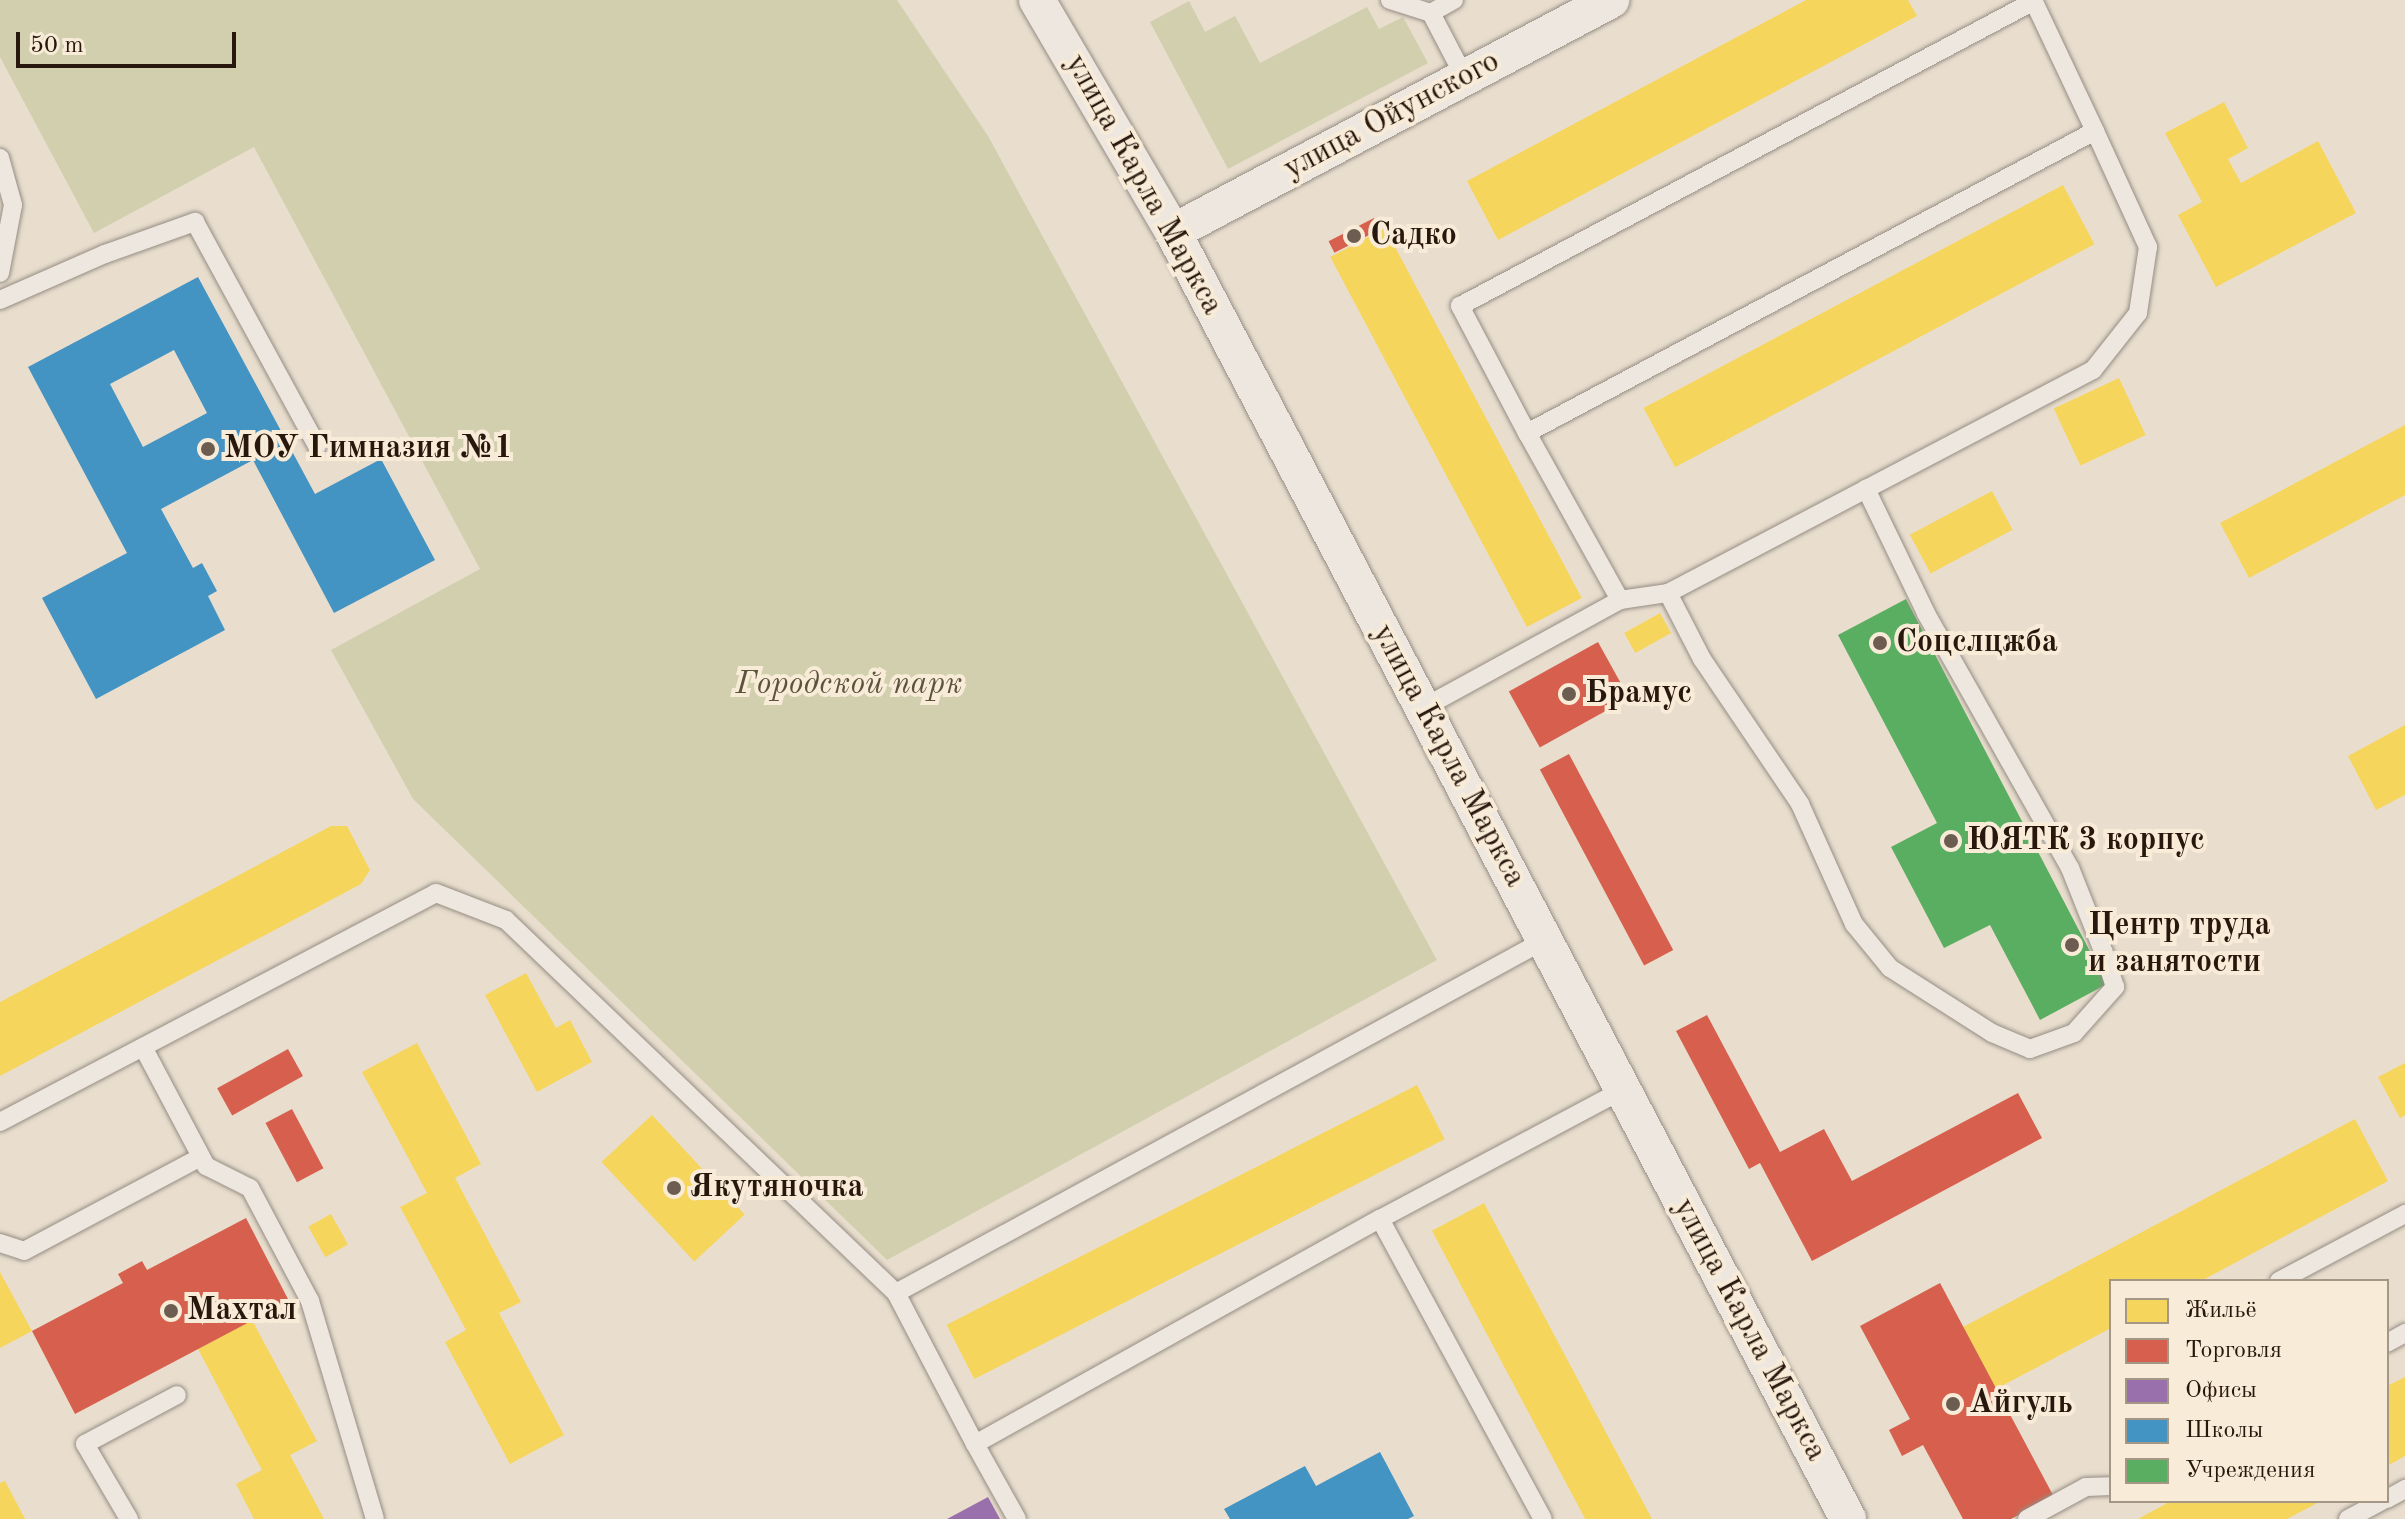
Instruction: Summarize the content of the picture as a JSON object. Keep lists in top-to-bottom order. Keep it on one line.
{"streets":{"street":["улица Ойунского","улица Карла Маркса"]},"crossings":[["улица Ойунского","улица Карла Маркса"]],"parks":["Городской парк"],"places":["Садко","МОУ Гимназия №1","Соцслцжба","Брамус","ЮЯТК 3 корпус","Центр труда и занятости","Якутяночка","Махтал","Айгуль"],"legend":["Жильё","Торговля","Офисы","Школы","Учреждения"],"scale_bar":"50 m"}
